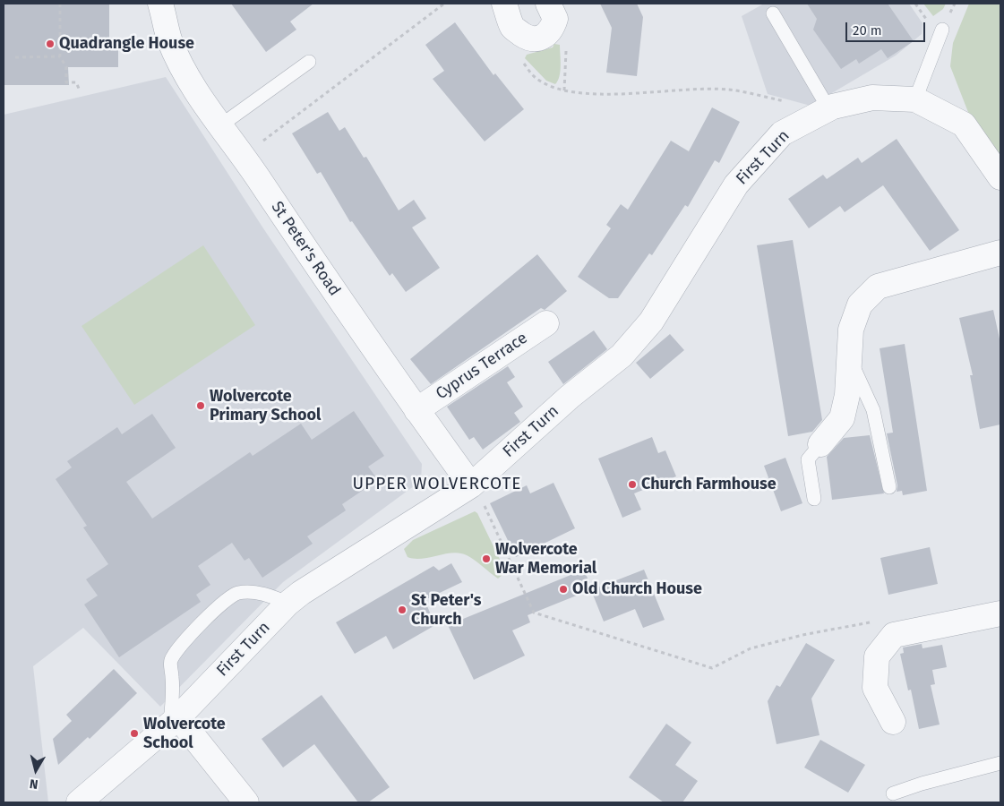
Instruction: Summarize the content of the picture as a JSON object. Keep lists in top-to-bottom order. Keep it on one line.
{"streets":{"street":["First Turn","St Peter's Road","Cyprus Terrace"]},"crossings":[["First Turn","St Peter's Road"],["St Peter's Road","Cyprus Terrace"]],"districts":["UPPER WOLVERCOTE"],"places":["Quadrangle House","Wolvercote Primary School","Church Farmhouse","Wolvercote War Memorial","Old Church House","St Peter's Church","Wolvercote School"],"scale_bar":"20 m","north":"bottom"}
